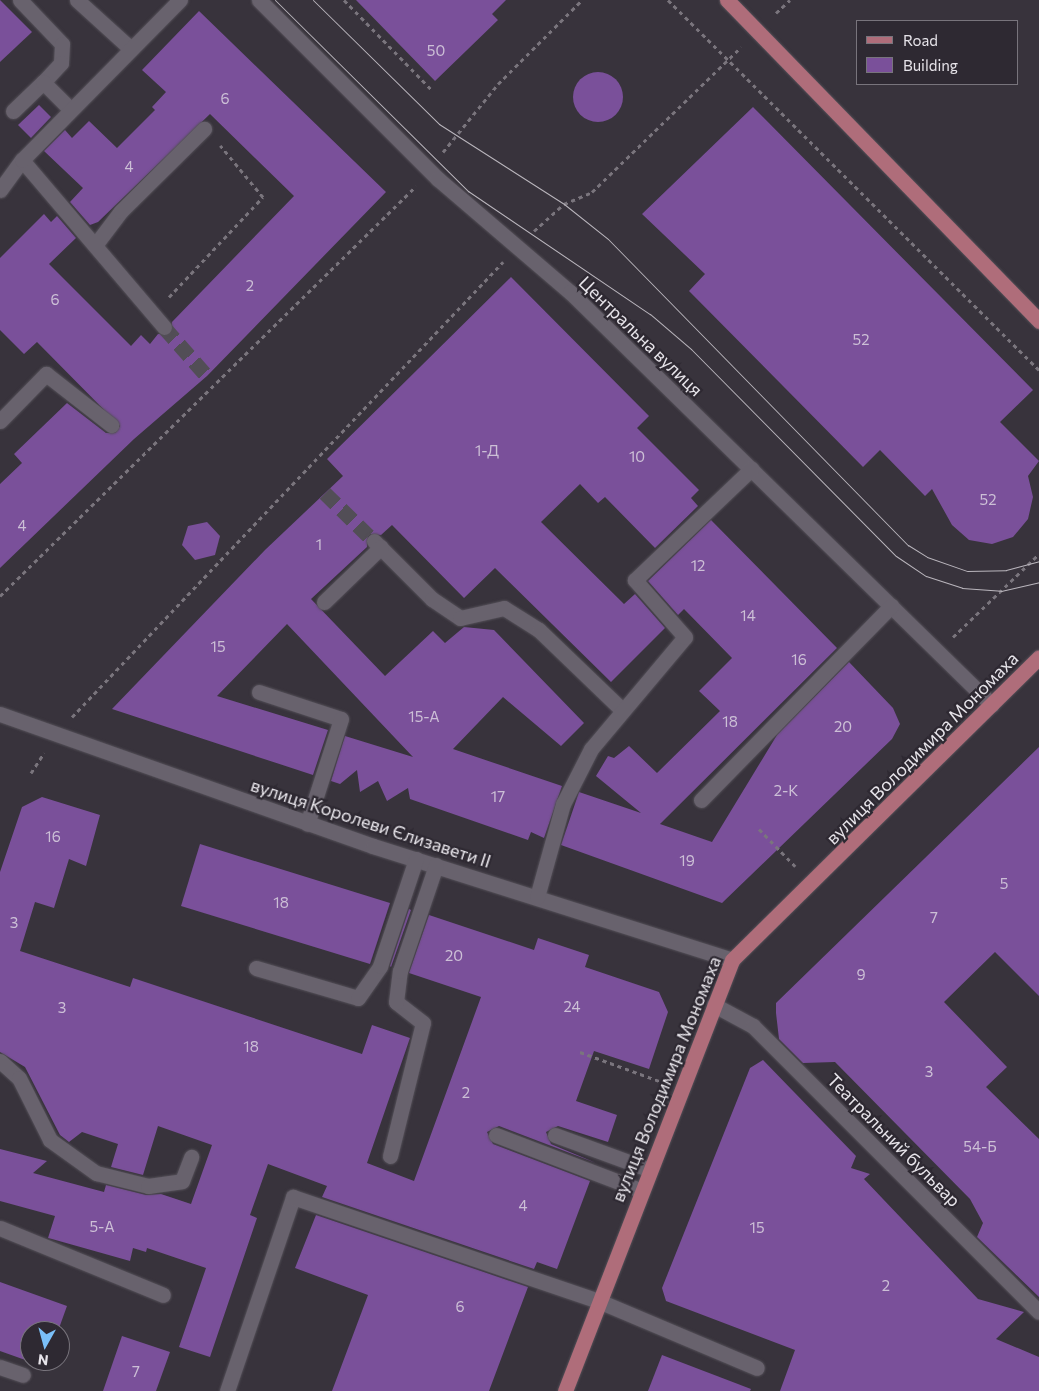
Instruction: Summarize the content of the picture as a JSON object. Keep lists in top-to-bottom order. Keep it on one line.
{"streets":{"main road":["вулиця Володимира Мономаха"],"street":["Центральна вулиця","вулиця Королеви Єлизавети ІІ","Театральний бульвар"]},"crossings":[["Центральна вулиця","вулиця Володимира Мономаха"],["вулиця Володимира Мономаха","вулиця Королеви Єлизавети ІІ"],["вулиця Володимира Мономаха","Театральний бульвар"]],"house_numbers":["50","6","4","2","6","52","1-Д","10","52","4","1","12","14","15","16","15-А","18","20","2-К","17","16","19","5","18","7","3","20","9","24","3","18","3","2","54-Б","4","5-А","15","2","6","7"],"legend":["Road","Building"],"north":"bottom"}
